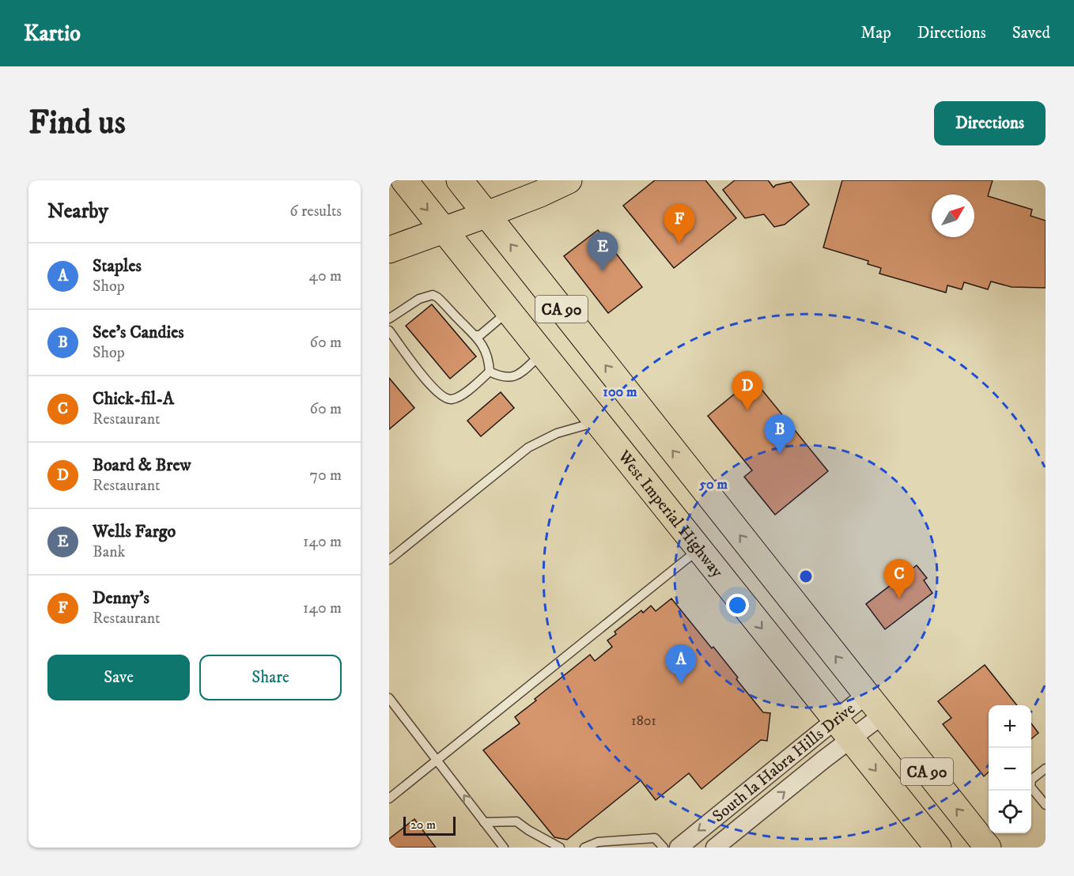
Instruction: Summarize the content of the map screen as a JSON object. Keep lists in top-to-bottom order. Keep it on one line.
{"streets":{"main road":["CA 90","West Imperial Highway"],"street":["South la Habra Hills Drive"]},"crossings":[["CA 90","South la Habra Hills Drive"],["West Imperial Highway","South la Habra Hills Drive"]],"house_numbers":["1801"],"scale_bar":"20 m","north":"top right","page":{"header":"Kartio","nav":["Map","Directions","Saved"],"buttons":["Directions",["Save","Share"]],"title":"Find us","heading":["Nearby","6 results"],"pins":["F","E","D","B","C","A"],"list":[{"mark":"A","name":"Staples","note":"Shop","value":"40 m"},{"mark":"B","name":"See's Candies","note":"Shop","value":"60 m"},{"mark":"C","name":"Chick-fil-A","note":"Restaurant","value":"60 m"},{"mark":"D","name":"Board & Brew","note":"Restaurant","value":"70 m"},{"mark":"E","name":"Wells Fargo","note":"Bank","value":"140 m"},{"mark":"F","name":"Denny's","note":"Restaurant","value":"140 m"}],"map_buttons":["+","−"],"scale":"20 m"},"rings":["100 m","50 m"]}
